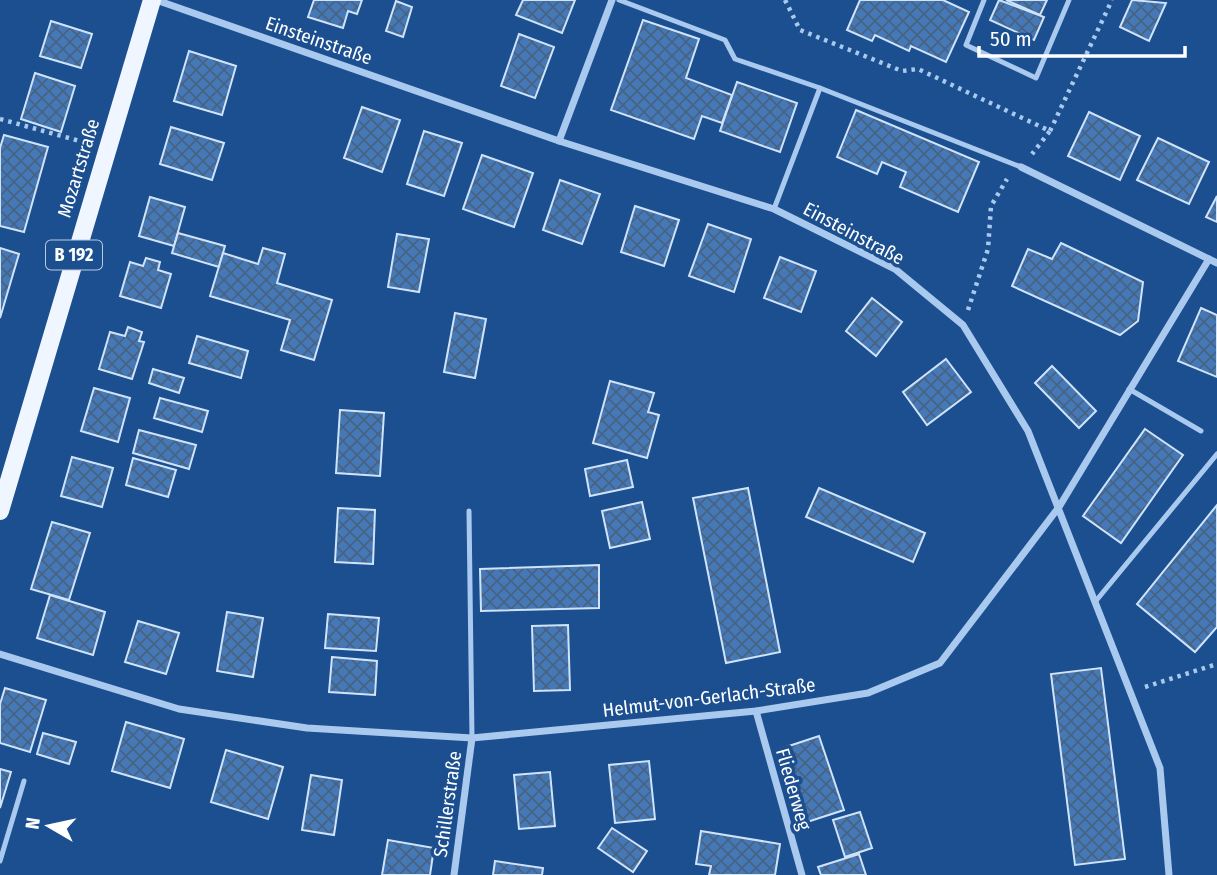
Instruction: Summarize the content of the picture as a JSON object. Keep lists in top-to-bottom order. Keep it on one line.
{"streets":{"main road":["Mozartstraße","B 192"],"street":["Einsteinstraße","Helmut-von-Gerlach-Straße","Fliederweg","Schillerstraße"]},"crossings":[["Einsteinstraße","Mozartstraße"],["Einsteinstraße","Helmut-von-Gerlach-Straße"],["Helmut-von-Gerlach-Straße","Fliederweg"],["Helmut-von-Gerlach-Straße","Schillerstraße"]],"scale_bar":"50 m","north":"left"}
